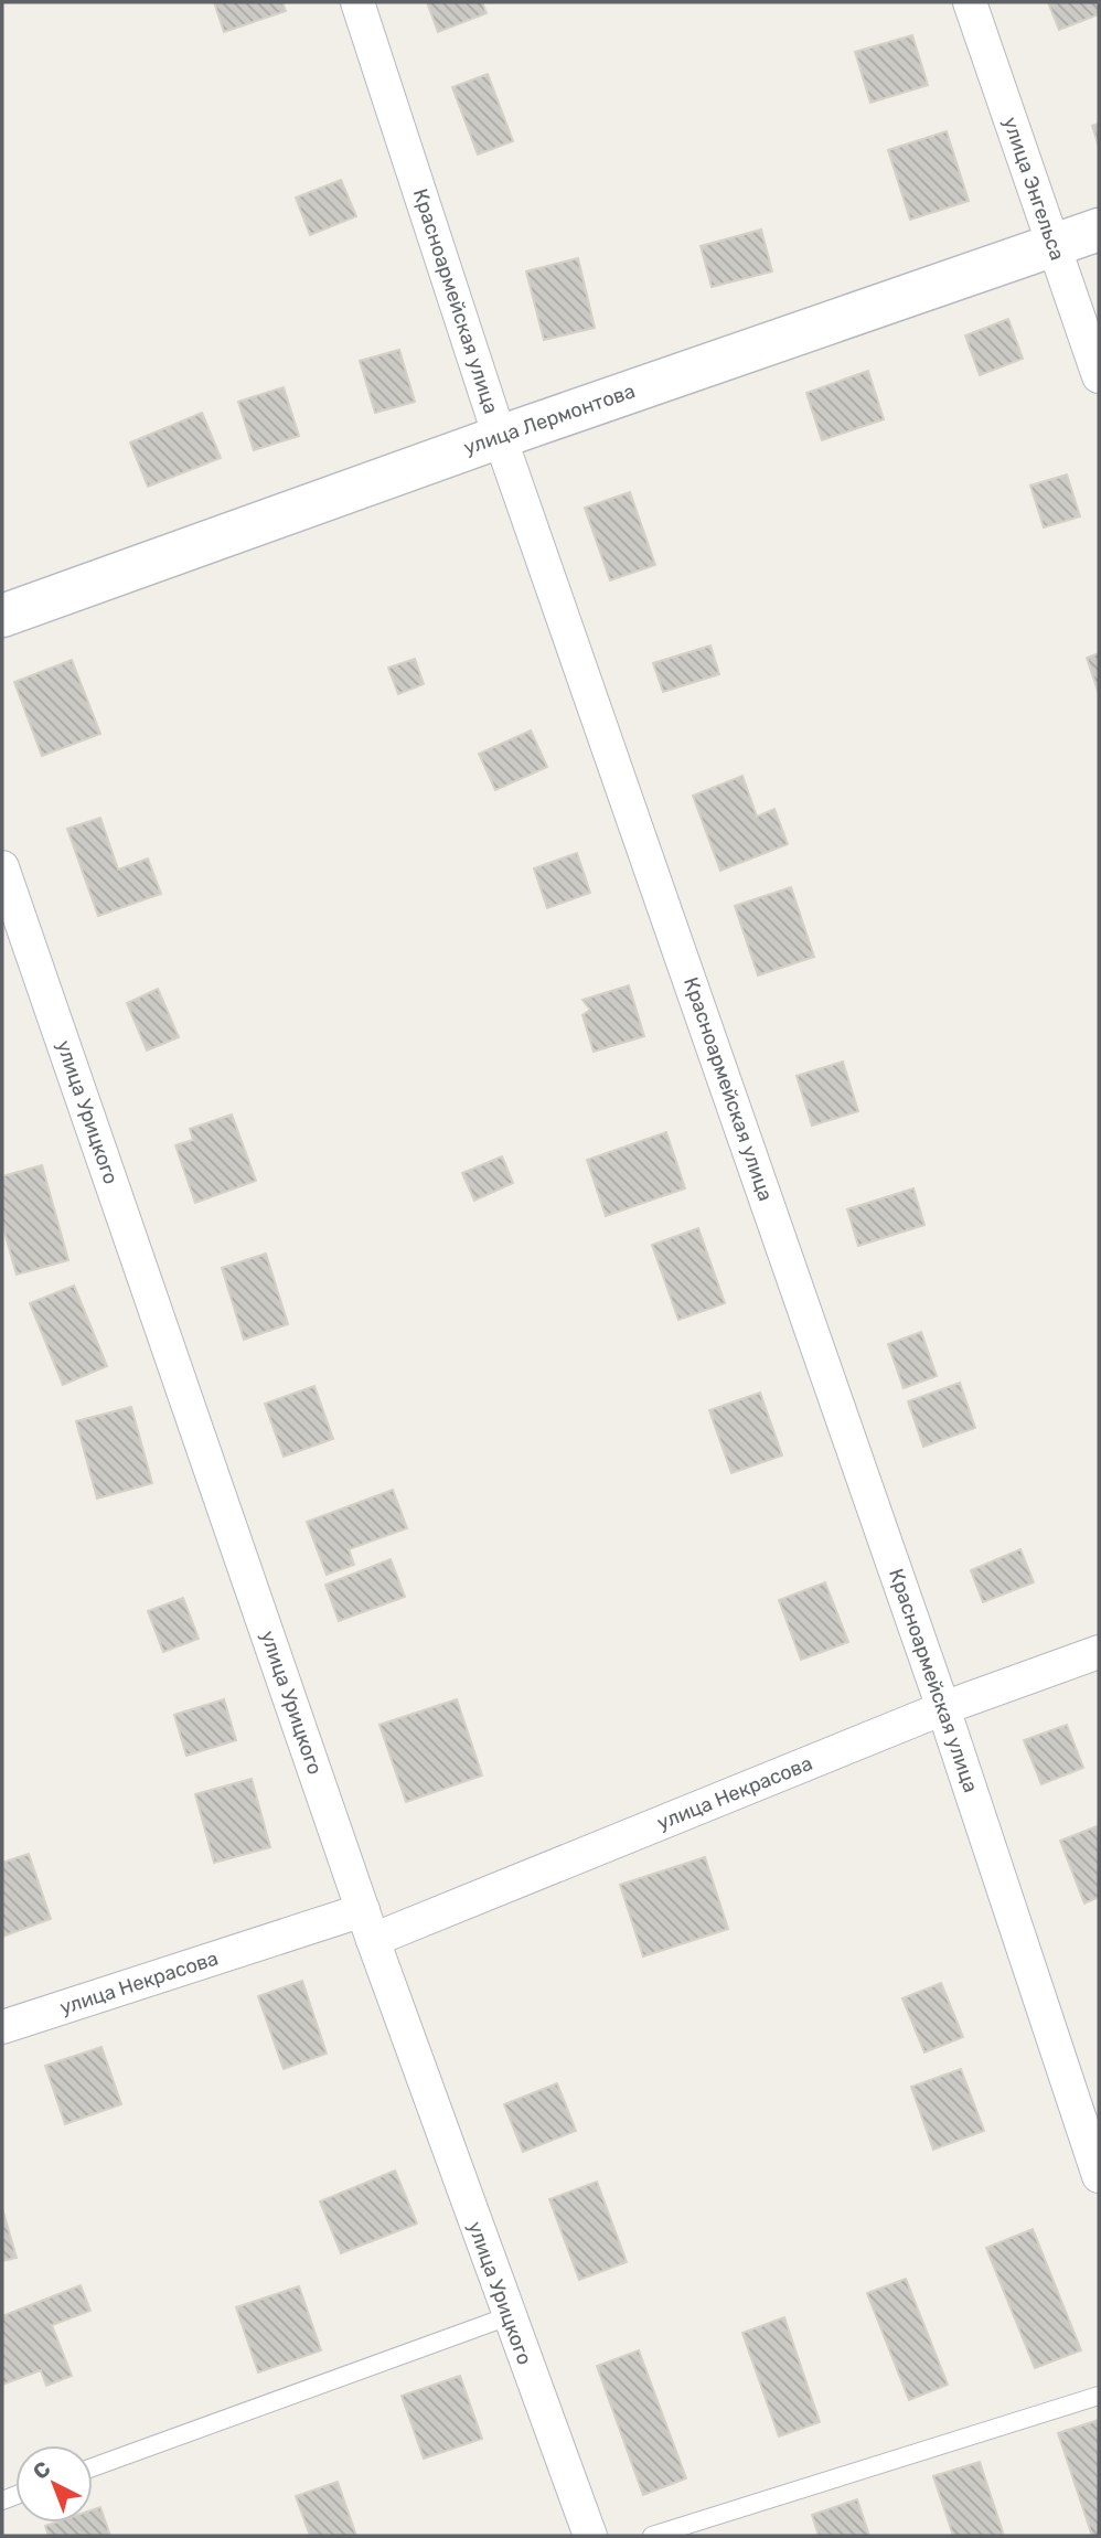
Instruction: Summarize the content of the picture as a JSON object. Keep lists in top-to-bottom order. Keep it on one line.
{"streets":{"street":["улица Энгельса","Красноармейская улица","улица Лермонтова","улица Урицкого","улица Некрасова"]},"crossings":[["улица Энгельса","улица Лермонтова"],["Красноармейская улица","улица Лермонтова"],["Красноармейская улица","улица Некрасова"],["улица Урицкого","улица Некрасова"]],"north":"top left"}
